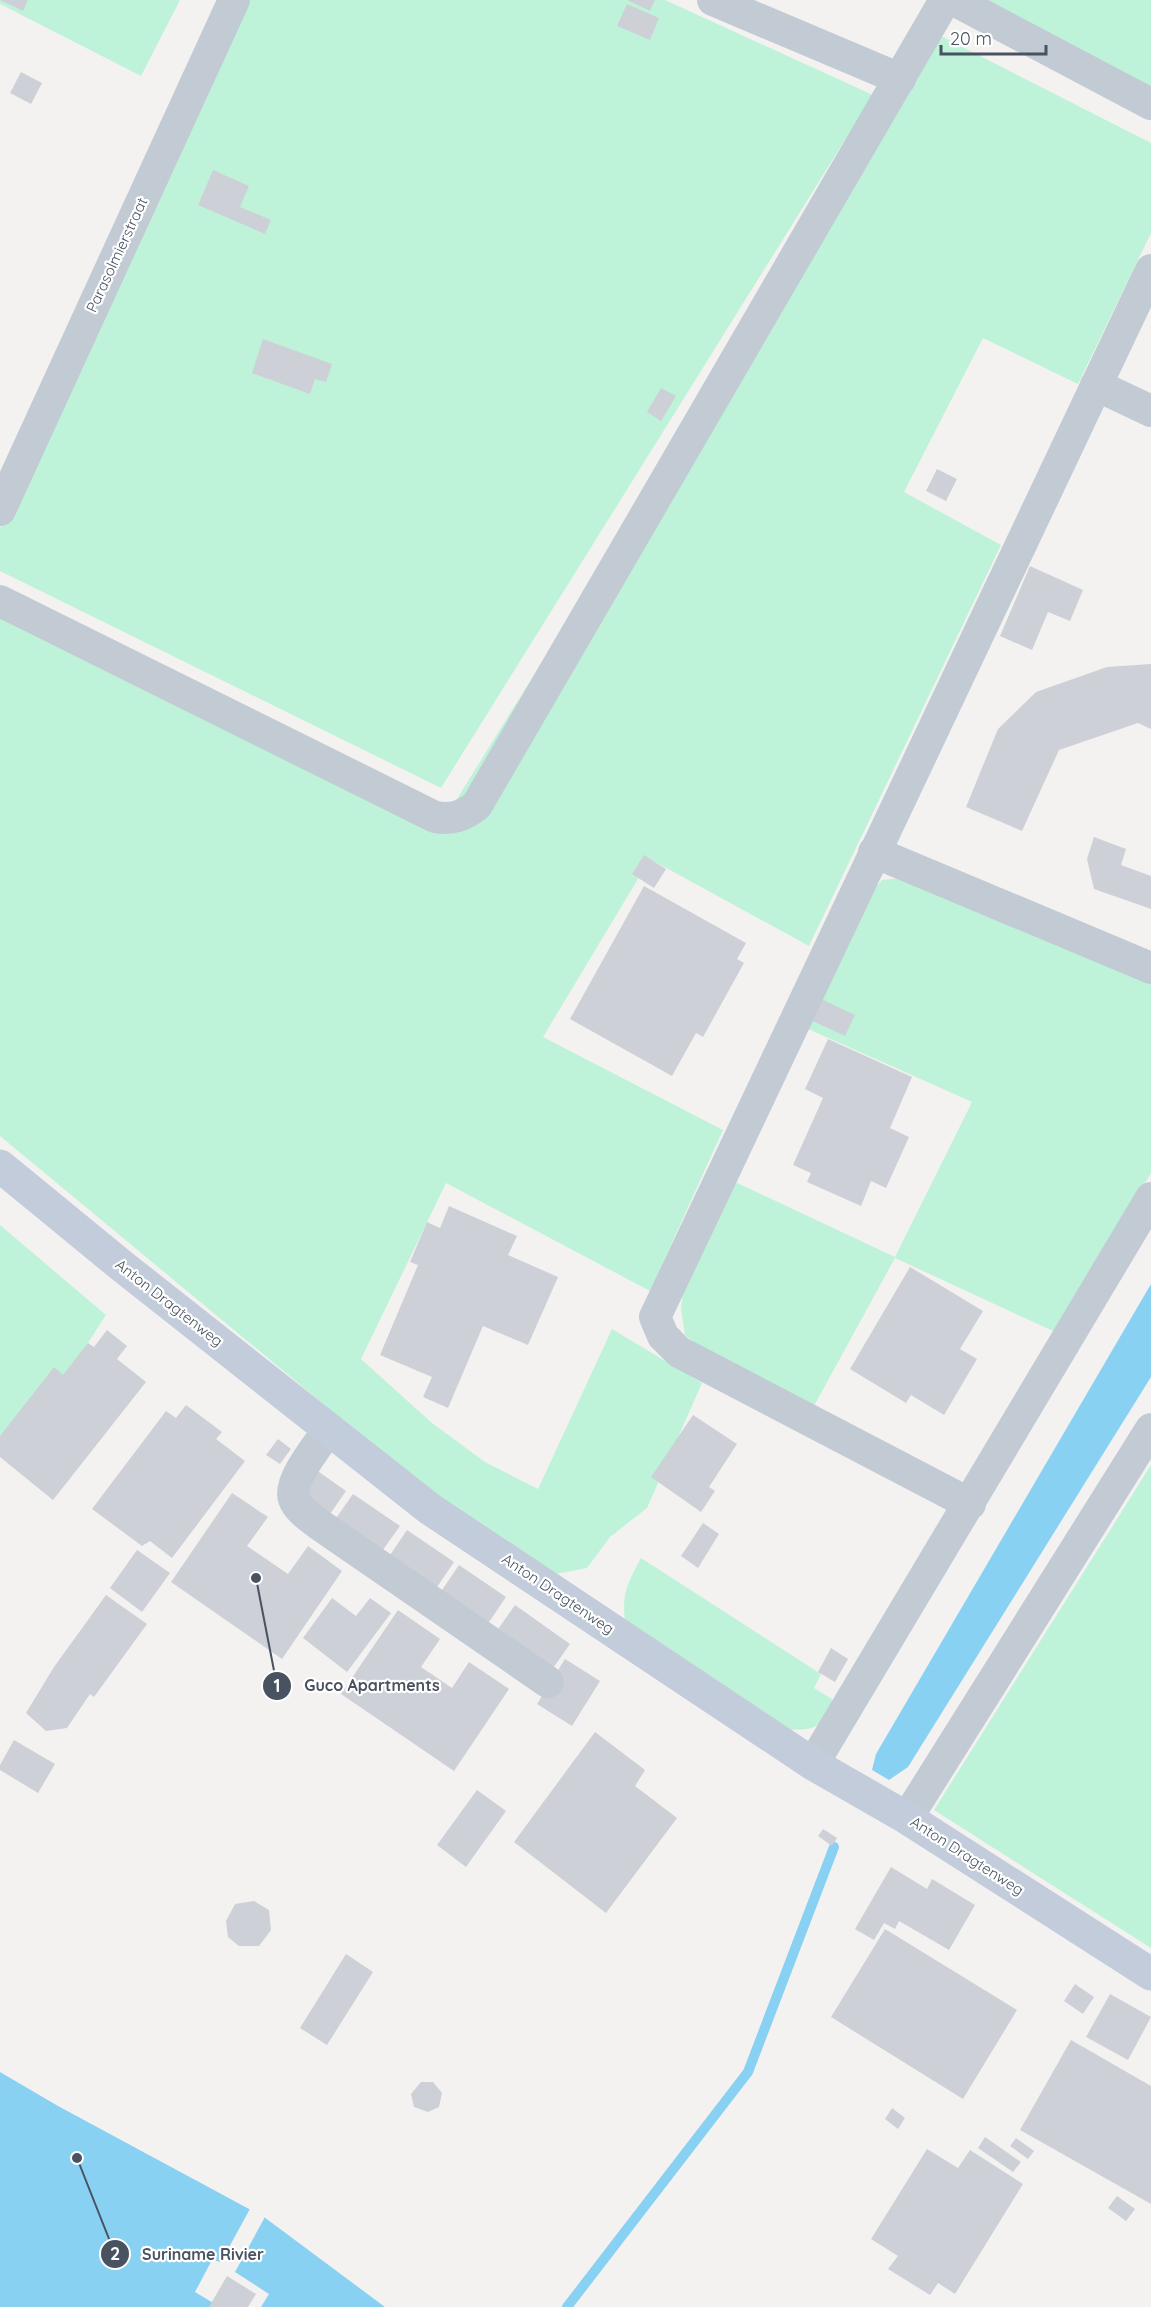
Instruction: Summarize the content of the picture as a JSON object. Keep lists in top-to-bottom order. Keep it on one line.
{"streets":{"main road":["Anton Dragtenweg"],"street":["Parasolmierstraat"]},"places":["Guco Apartments","Suriname Rivier"],"scale_bar":"20 m"}
